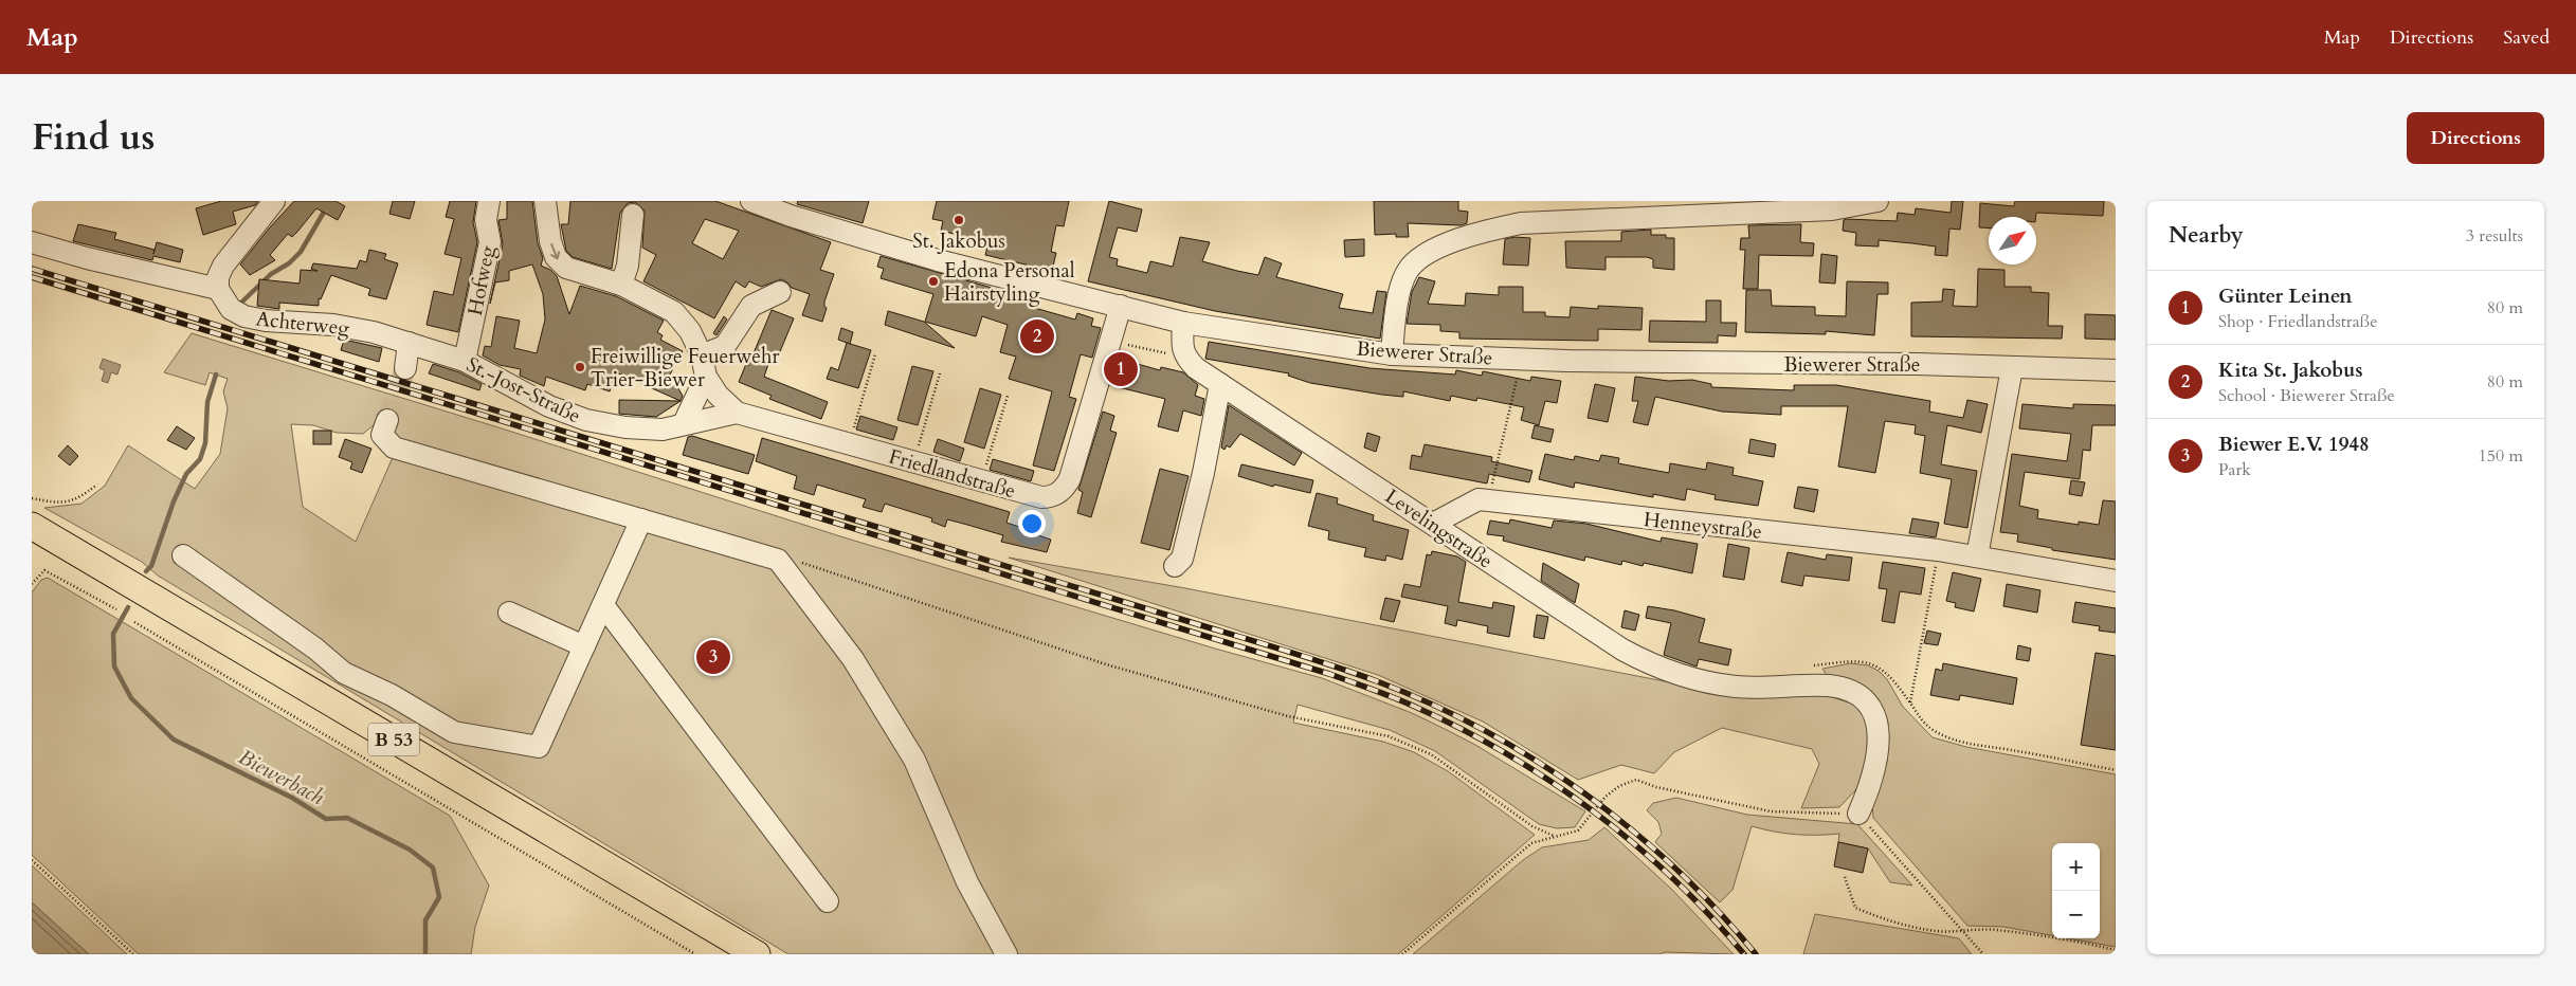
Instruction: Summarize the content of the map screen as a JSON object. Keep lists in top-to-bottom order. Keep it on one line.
{"streets":{"main road":["B 53"],"street":["Hofweg","Achterweg","Biewerer Straße","St.-Jost-Straße","Friedlandstraße","Henneystraße","Levelingstraße"]},"crossings":[["Hofweg","St.-Jost-Straße"],["Achterweg","St.-Jost-Straße"],["Biewerer Straße","Friedlandstraße"],["St.-Jost-Straße","Friedlandstraße"],["Henneystraße","Levelingstraße"]],"water":["Biewerbach"],"places":["St. Jakobus","Edona Personal Hairstyling","Freiwillige Feuerwehr Trier-Biewer"],"north":"top right","page":{"header":"Map","nav":["Map","Directions","Saved"],"title":"Find us","buttons":"Directions","heading":["Nearby","3 results"],"list":[{"mark":"1","name":"Günter Leinen","note":"Shop · Friedlandstraße","value":"80 m"},{"mark":"2","name":"Kita St. Jakobus","note":"School · Biewerer Straße","value":"80 m"},{"mark":"3","name":"Biewer E.V. 1948","note":"Park","value":"150 m"}],"pins":["2","1","3"],"map_buttons":["+","−"]}}
